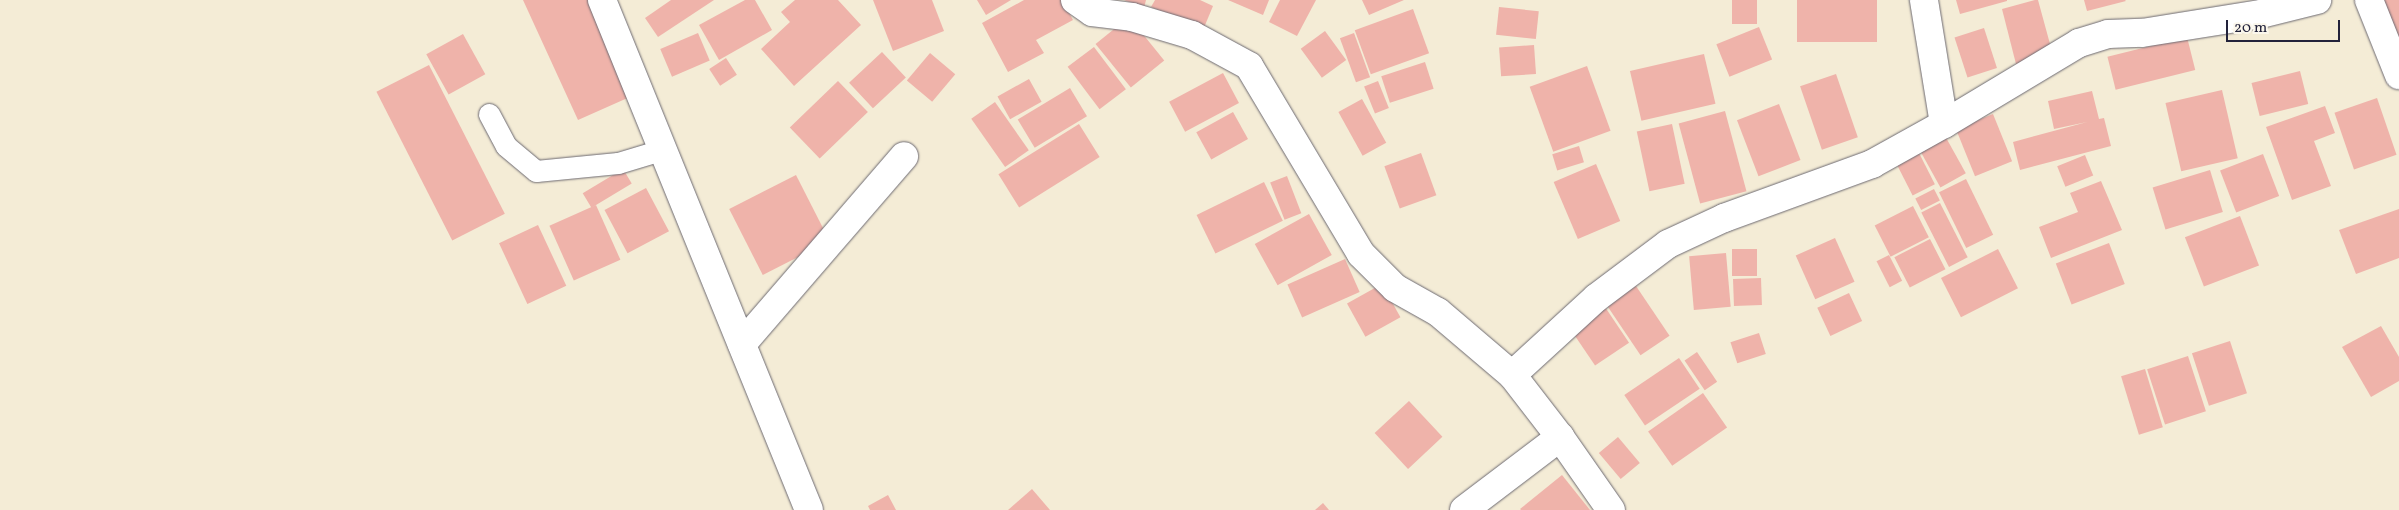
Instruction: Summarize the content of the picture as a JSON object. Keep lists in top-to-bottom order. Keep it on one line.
{"scale_bar":"20 m"}
